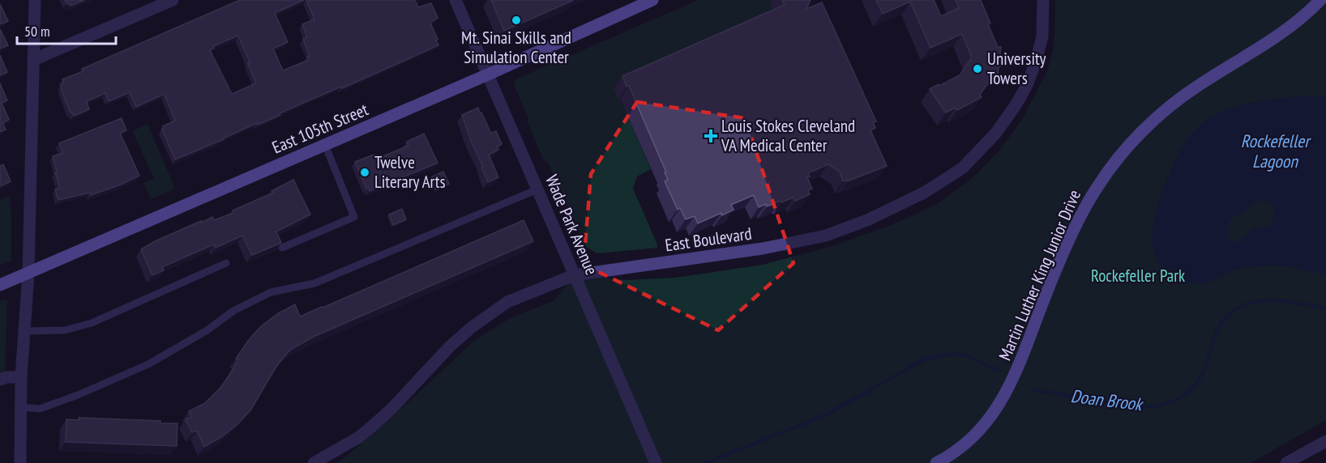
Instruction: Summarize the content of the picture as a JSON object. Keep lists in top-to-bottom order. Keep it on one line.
{"streets":{"main road":["East 105th Street","Martin Luther King Junior Drive"],"street":["Wade Park Avenue","East Boulevard"]},"crossings":[["East 105th Street","Wade Park Avenue"],["Wade Park Avenue","East Boulevard"]],"water":["Rockefeller Lagoon","Doan Brook"],"parks":["Rockefeller Park"],"places":{"other":["Mt. Sinai Skills and Simulation Center","University Towers","Twelve Literary Arts"],"health":["Louis Stokes Cleveland VA Medical Center"]},"scale_bar":"50 m"}
